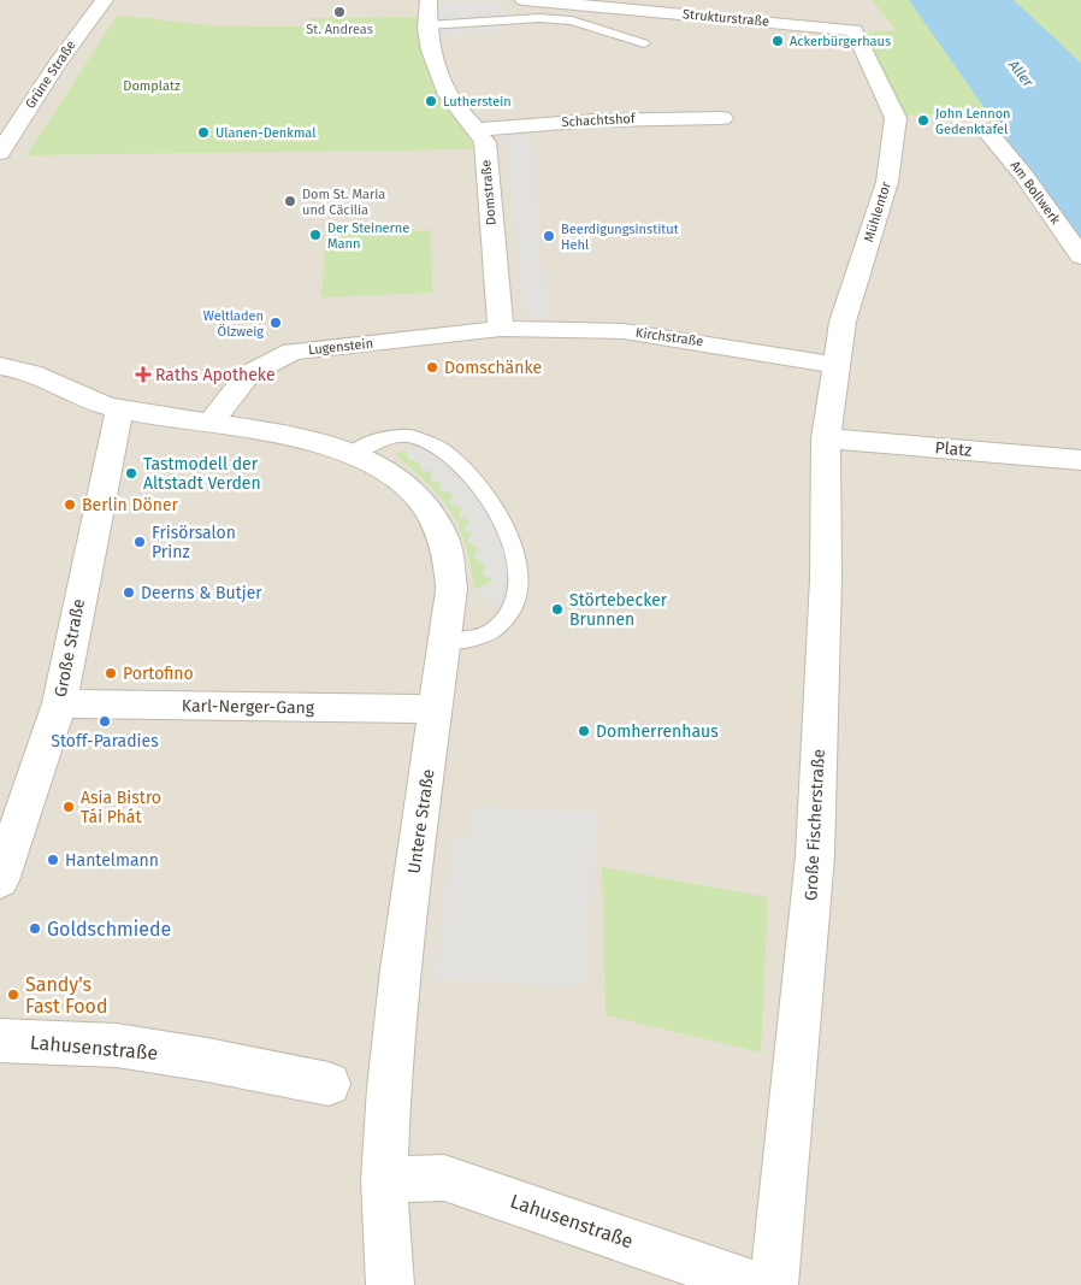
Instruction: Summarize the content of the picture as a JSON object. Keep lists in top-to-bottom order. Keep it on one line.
{"streets":{"street":["Strukturstraße","Grüne Straße","Schachtshof","Domstraße","Am Bollwerk","Mühlentor","Kirchstraße","Lugenstein","Platz","Große Straße","Karl-Nerger-Gang","Untere Straße","Große Fischerstraße","Lahusenstraße"]},"crossings":[["Strukturstraße","Mühlentor"],["Schachtshof","Domstraße"],["Domstraße","Kirchstraße"],["Domstraße","Lugenstein"],["Mühlentor","Kirchstraße"],["Mühlentor","Große Fischerstraße"],["Kirchstraße","Lugenstein"],["Kirchstraße","Große Fischerstraße"],["Lugenstein","Untere Straße"],["Platz","Große Fischerstraße"],["Große Straße","Karl-Nerger-Gang"],["Karl-Nerger-Gang","Untere Straße"],["Untere Straße","Lahusenstraße"]],"water":["Aller"],"parks":["Domplatz"],"places":{"other":["St. Andreas","Ackerbürgerhaus","Lutherstein","John Lennon Gedenktafel","Ulanen-Denkmal","Dom St. Maria und Cäcilia","Der Steinerne Mann","Beerdigungsinstitut Hehl","Weltladen Ölzweig","Domschänke","Tastmodell der Altstadt Verden","Berlin Döner","Frisörsalon Prinz","Deerns & Butjer","Störtebecker Brunnen","Portofino","Stoff-Paradies","Domherrenhaus","Asia Bistro Tái Phát","Hantelmann","Goldschmiede","Sandy's Fast Food"],"health":["Raths Apotheke"]}}
